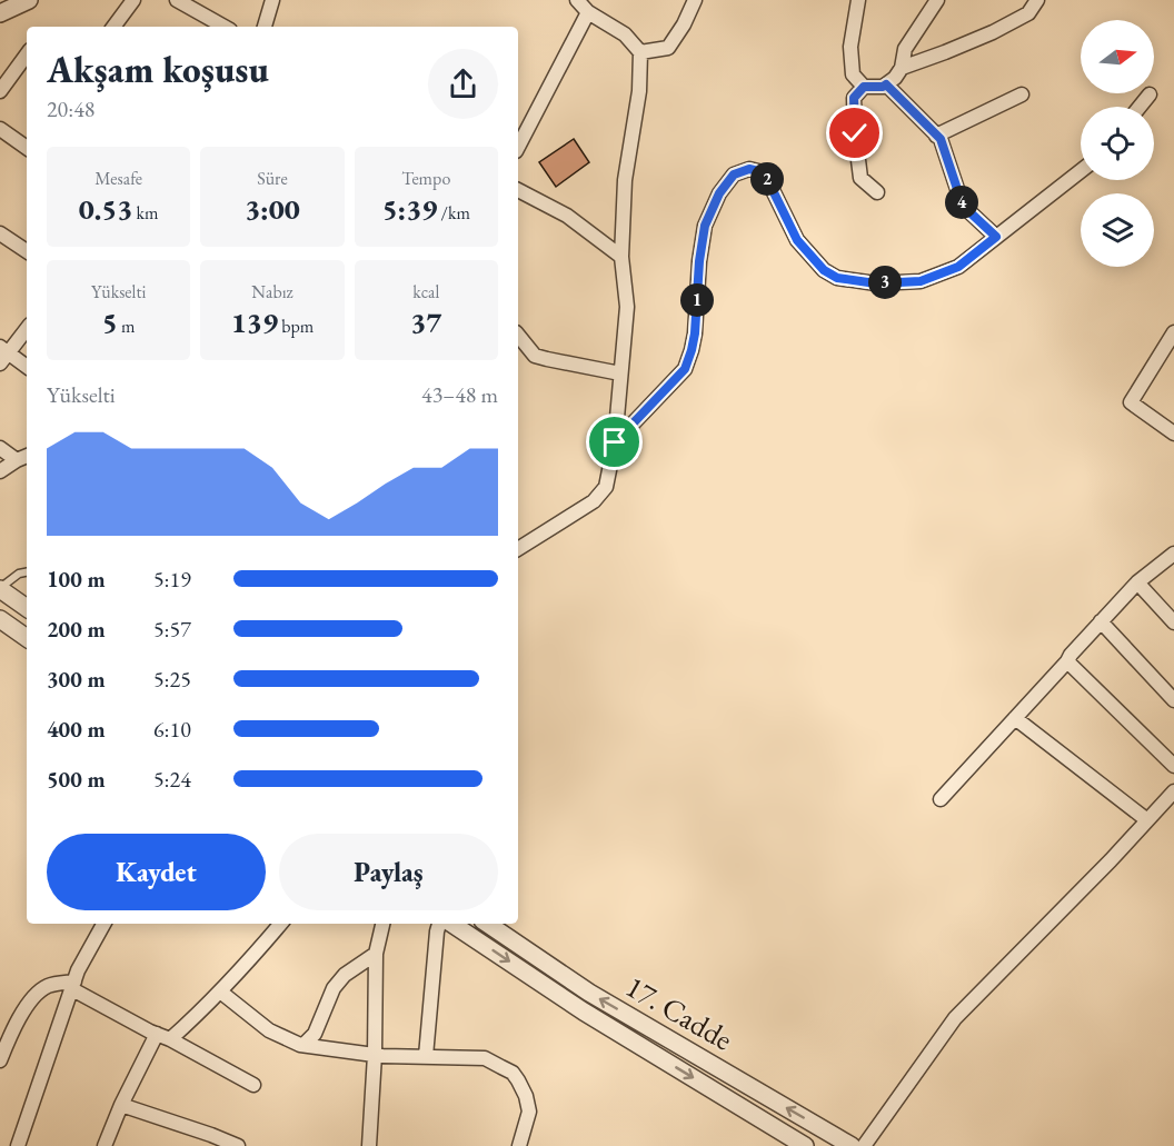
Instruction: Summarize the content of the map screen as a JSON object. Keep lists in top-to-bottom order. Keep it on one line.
{"streets":{"street":["17. Cadde"]},"north":"right","page":{"heading":["Akşam koşusu","20:48"],"stats":[["Mesafe","0.53 km"],["Süre","3:00"],["Tempo","5:39 /km"],["Yükselti","5 m"],["Nabız","139 bpm"],["kcal","37"]],"pins":["2","4","3","1"],"chart":["Yükselti","43–48 m"],"list":[{"name":"100 m","note":"5:19"},{"name":"200 m","note":"5:57"},{"name":"300 m","note":"5:25"},{"name":"400 m","note":"6:10"},{"name":"500 m","note":"5:24"}],"buttons":["Kaydet","Paylaş"]}}
